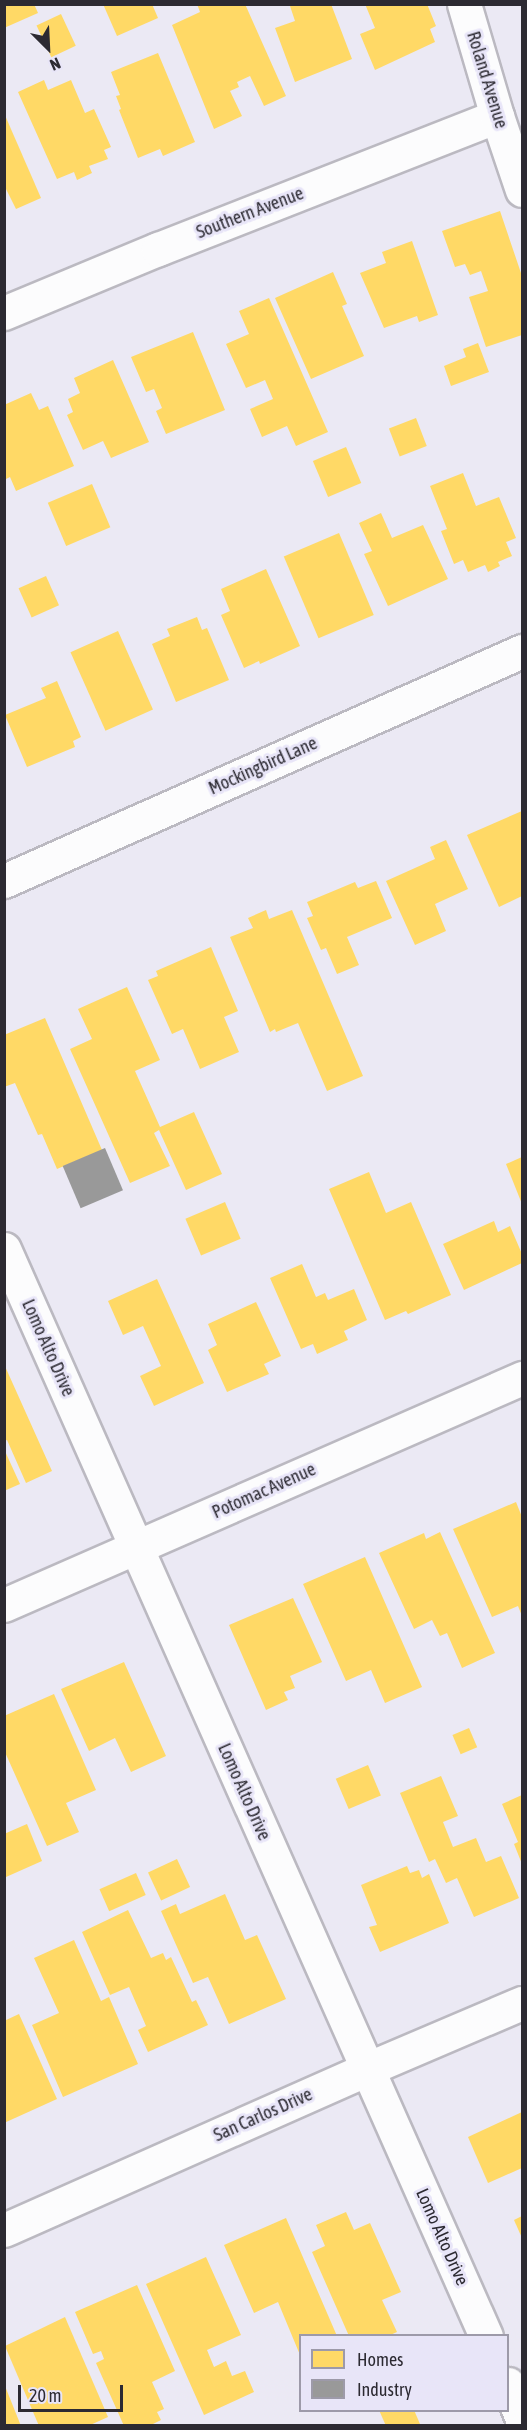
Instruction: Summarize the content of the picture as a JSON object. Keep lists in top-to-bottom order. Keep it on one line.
{"streets":{"street":["Roland Avenue","Southern Avenue","Mockingbird Lane","Lomo Alto Drive","Potomac Avenue","San Carlos Drive"]},"crossings":[["Roland Avenue","Southern Avenue"],["Lomo Alto Drive","Potomac Avenue"],["Lomo Alto Drive","San Carlos Drive"]],"legend":["Homes","Industry"],"scale_bar":"20 m","north":"bottom right"}
